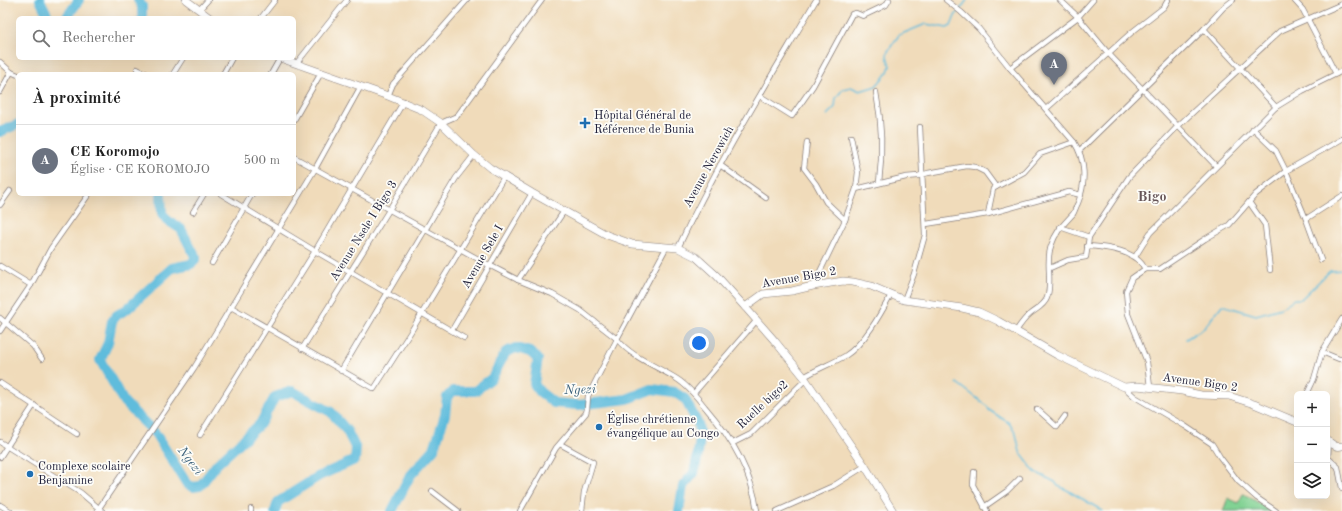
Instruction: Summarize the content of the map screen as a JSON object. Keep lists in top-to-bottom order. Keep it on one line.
{"streets":{"street":["Avenue Nerowich","Avenue Nsele I Bigo 3","Avenue Sele I","Avenue Bigo 2","Ruelle bigo2"]},"crossings":[["Avenue Bigo 2","Ruelle bigo2"]],"districts":["Bigo"],"water":["Ngezi"],"places":{"health":["Hôpital Général de Référence de Bunia"],"other":["Église chrétienne évangélique au Congo","Complexe scolaire Benjamine"]},"page":{"search":"Rechercher","pins":"A","heading":"À proximité","list":[{"mark":"A","name":"CE Koromojo","note":"Église · CE KOROMOJO","value":"500 m"}],"map_buttons":["+","−"]}}
